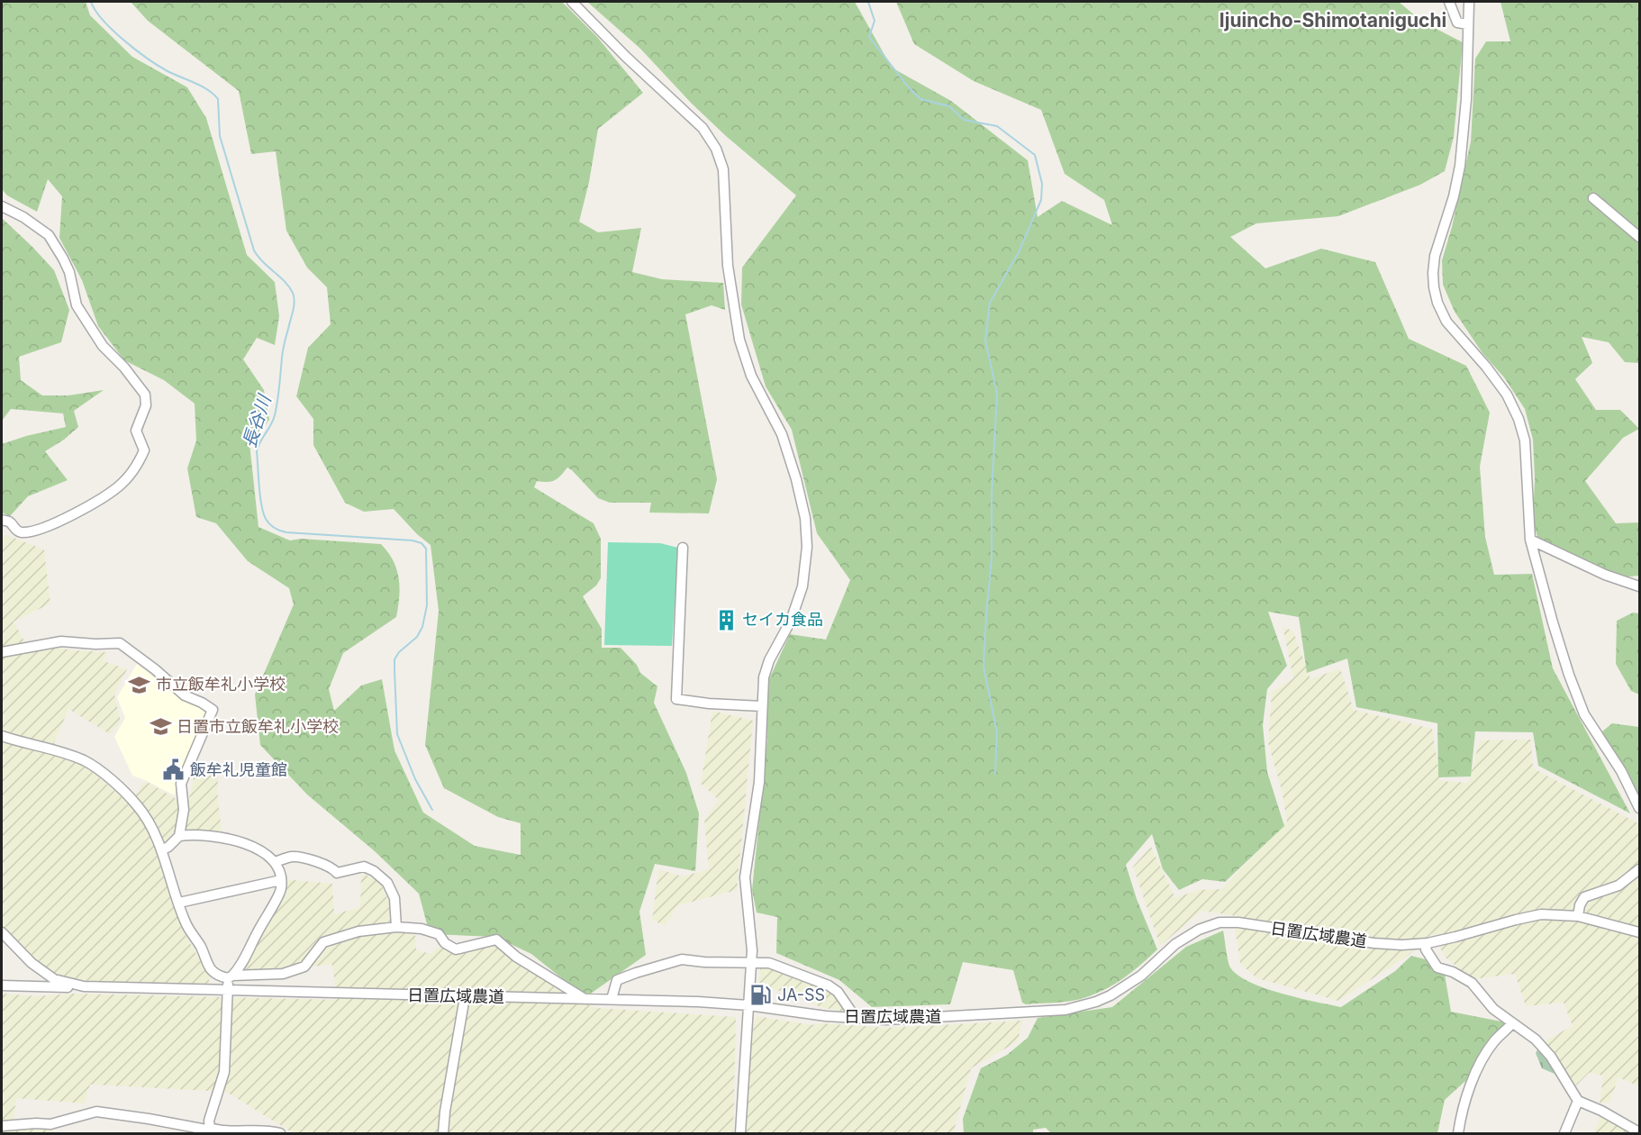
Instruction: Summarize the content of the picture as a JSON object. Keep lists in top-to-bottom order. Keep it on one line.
{"streets":{"street":["日置広域農道"]},"districts":["Ijuincho-Shimotaniguchi"],"water":["長谷川"],"places":{"building":["セイカ食品"],"school or university":["市立飯牟礼小学校","日置市立飯牟礼小学校"],"public building":["飯牟礼児童館"],"fuel station":["JA-SS"]}}
